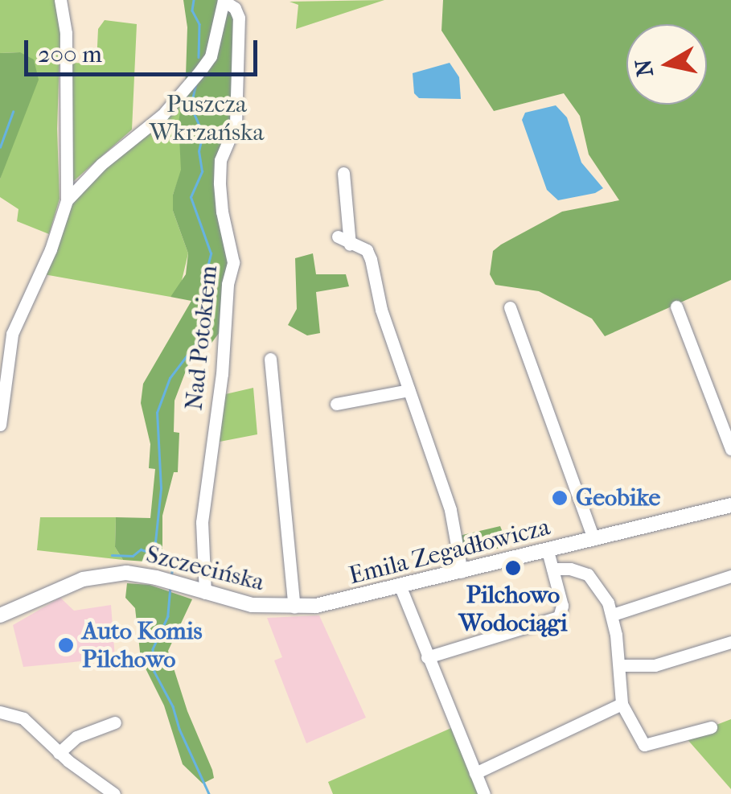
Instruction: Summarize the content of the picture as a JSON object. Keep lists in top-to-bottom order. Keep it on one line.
{"streets":{"main road":["Emila Zegadłowicza","Szczecińska"],"street":["Nad Potokiem"]},"crossings":[["Nad Potokiem","Szczecińska"],["Emila Zegadłowicza","Szczecińska"]],"parks":["Puszcza Wkrzańska"],"places":["Geobike","Pilchowo Wodociągi","Auto Komis Pilchowo"],"scale_bar":"200 m","north":"left"}
